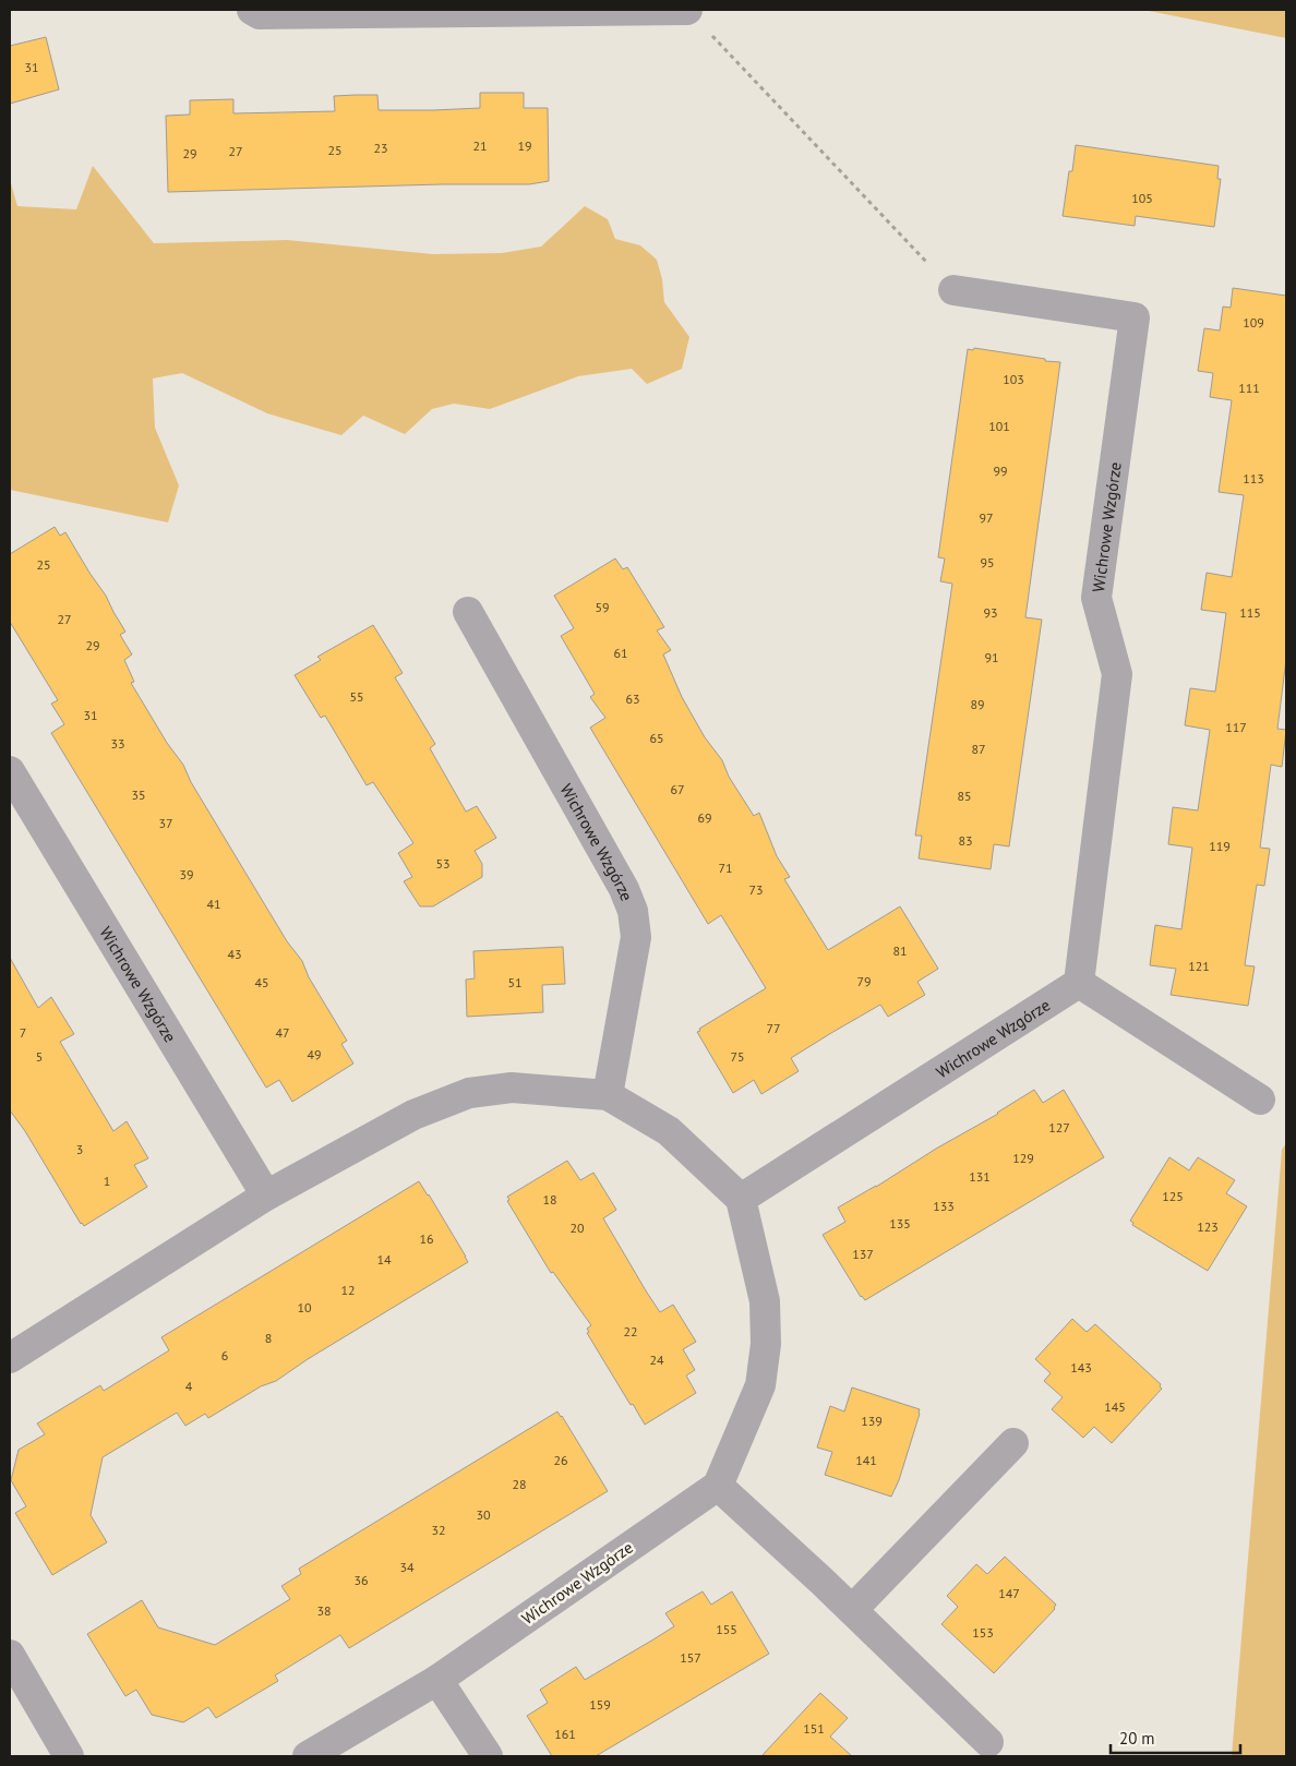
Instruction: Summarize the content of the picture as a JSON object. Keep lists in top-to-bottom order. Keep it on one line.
{"streets":{"street":["Wichrowe Wzgórze"]},"house_numbers":["31","21","19","23","25","27","29","105","109","103","111","101","99","113","97","95","25","59","93","115","27","29","61","91","55","63","89","31","117","65","33","87","67","35","85","69","37","83","119","53","71","39","73","41","81","43","121","79","45","51","77","7","47","49","5","75","127","3","129","131","1","125","18","133","135","123","20","16","137","14","12","10","22","8","6","24","143","4","145","139","26","141","28","30","32","34","36","147","38","155","153","157","159","151","161"],"scale_bar":"20 m"}
